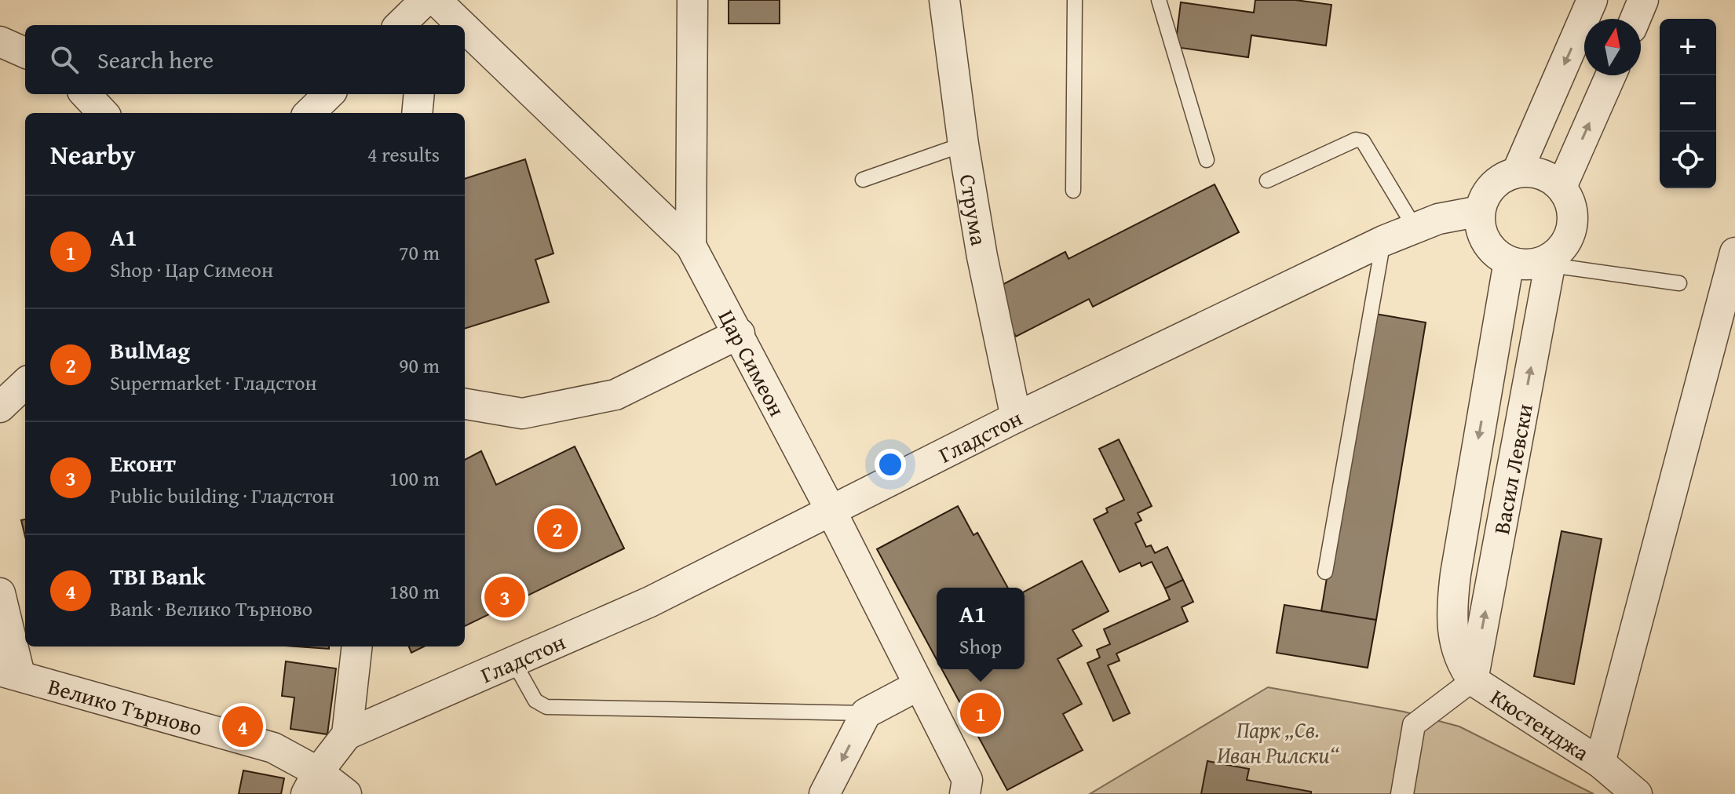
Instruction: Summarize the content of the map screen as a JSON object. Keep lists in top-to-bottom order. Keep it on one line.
{"streets":{"street":["Струма","Цар Симеон","Гладстон","Васил Левски","Велико Търново","Кюстенджа"]},"crossings":[["Струма","Гладстон"],["Цар Симеон","Гладстон"],["Гладстон","Васил Левски"],["Васил Левски","Кюстенджа"]],"parks":["Парк „Св. Иван Рилски“"],"north":"top","page":{"map_buttons":["+","−"],"search":"Search here","heading":["Nearby","4 results"],"list":[{"mark":"1","name":"A1","note":"Shop · Цар Симеон","value":"70 m"},{"mark":"2","name":"BulMag","note":"Supermarket · Гладстон","value":"90 m"},{"mark":"3","name":"Еконт","note":"Public building · Гладстон","value":"100 m"},{"mark":"4","name":"TBI Bank","note":"Bank · Велико Търново","value":"180 m"}],"pins":["2","3","1","4"],"popup":["A1","Shop"]}}
